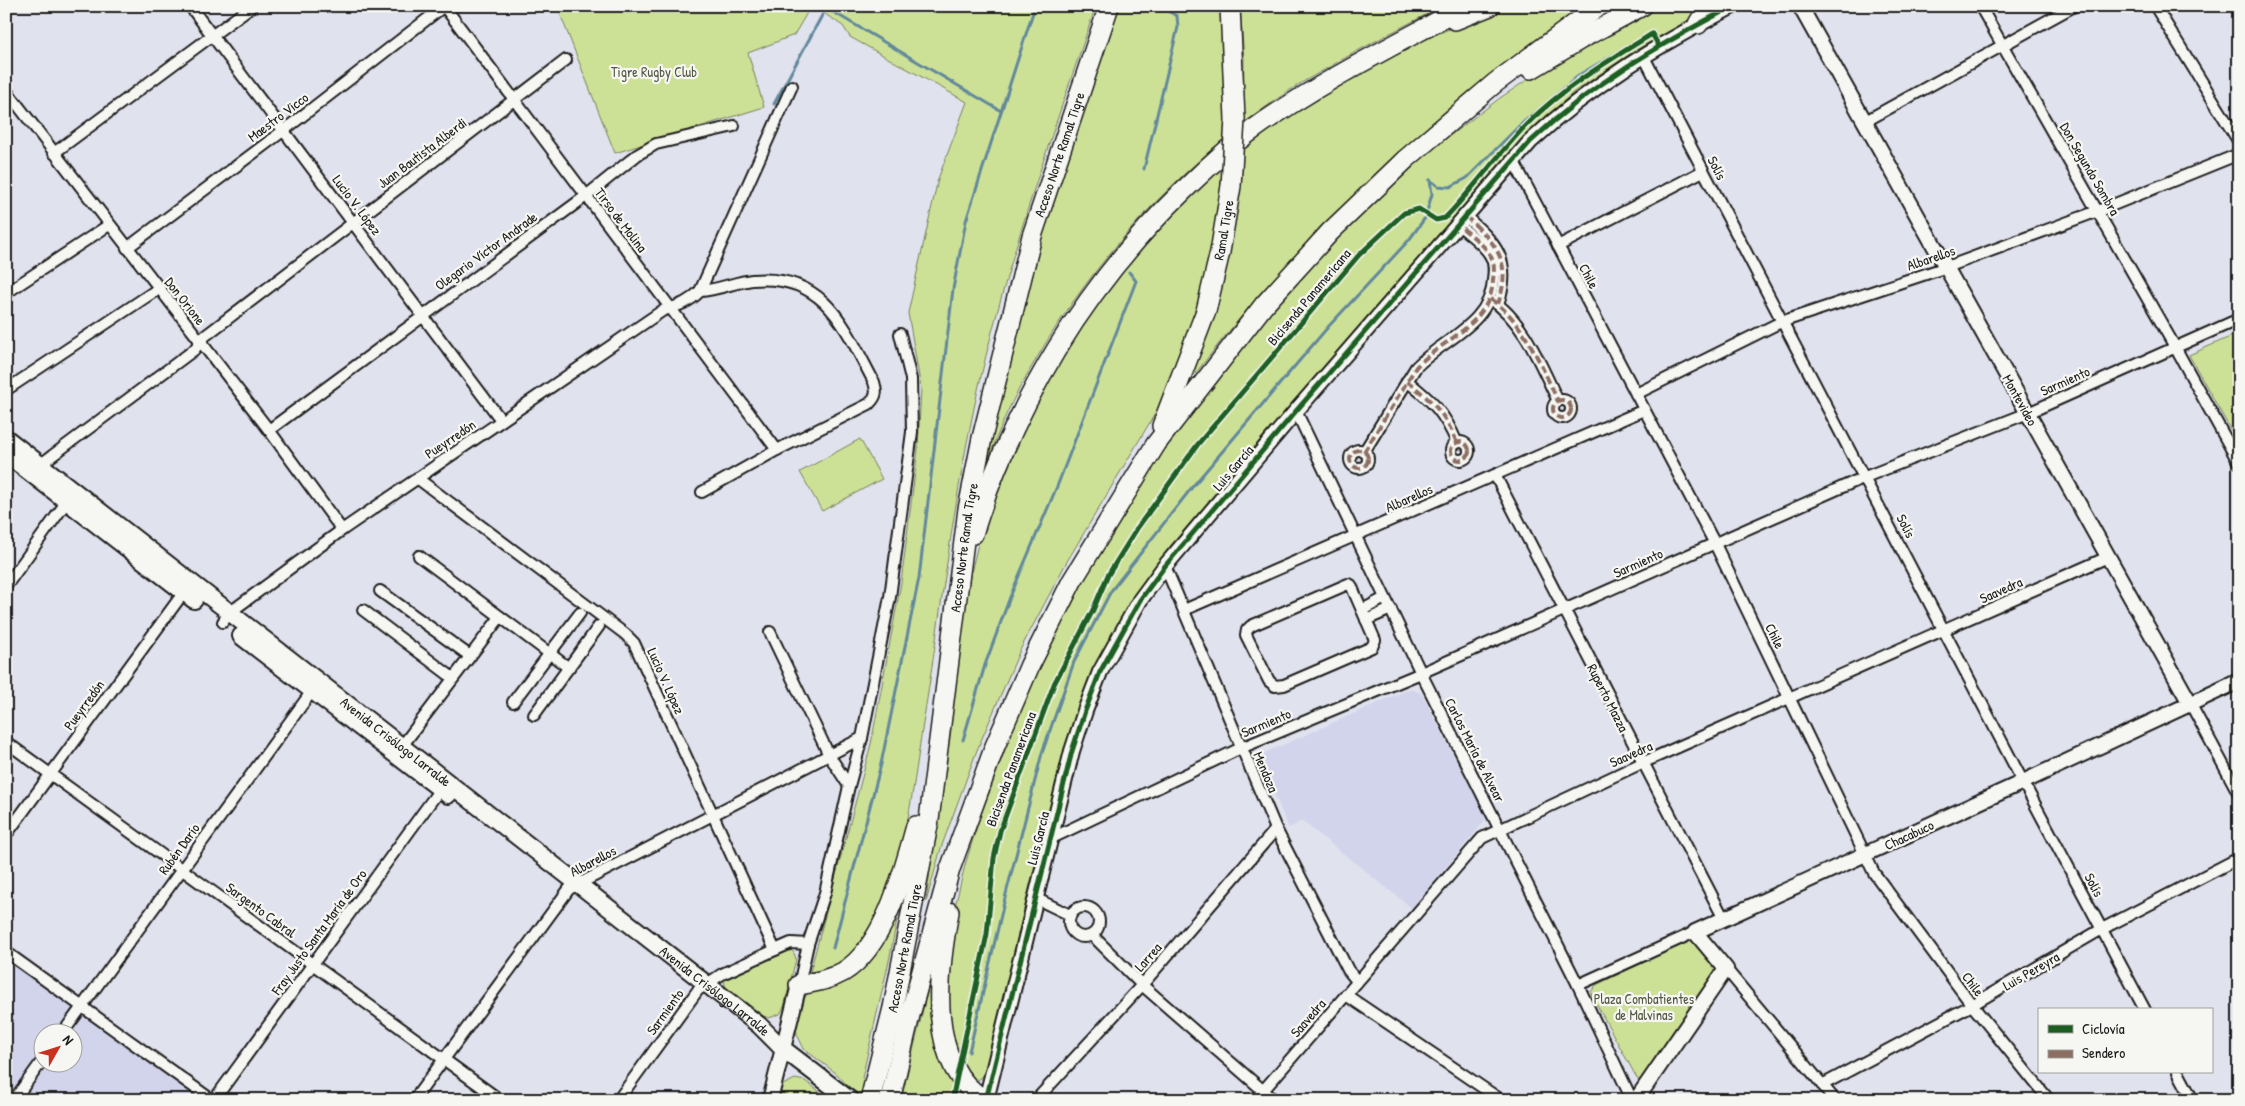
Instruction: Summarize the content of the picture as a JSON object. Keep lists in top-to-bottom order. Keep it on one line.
{"streets":{"highway":["Acceso Norte Ramal Tigre","Ramal Tigre"],"main road":["Avenida Crisólogo Larralde"],"street":["Maestro Vicco","Juan Bautista Alberdi","Solís","Don Segundo Sombra","Lucio V. López","Tirso de Molina","Olegario Víctor Andrade","Albarellos","Chile","Don Orione","Sarmiento","Montevideo","Pueyrredón","Luis García","Saavedra","Ruperto Mazza","Carlos María de Alvear","Mendoza","Chacabuco","Rubén Darío","Sargento Cabral","Fray Justo Santa María de Oro","Larrea","Luis Pereyra"],"cycle path":["Bicisenda Panamericana"]},"crossings":[["Maestro Vicco","Lucio V. López"],["Maestro Vicco","Tirso de Molina"],["Maestro Vicco","Don Orione"],["Juan Bautista Alberdi","Lucio V. López"],["Juan Bautista Alberdi","Tirso de Molina"],["Juan Bautista Alberdi","Don Orione"],["Acceso Norte Ramal Tigre","Ramal Tigre"],["Solís","Albarellos"],["Solís","Sarmiento"],["Solís","Luis García"],["Solís","Saavedra"],["Solís","Chacabuco"],["Solís","Luis Pereyra"],["Don Segundo Sombra","Albarellos"],["Don Segundo Sombra","Sarmiento"],["Lucio V. López","Olegario Víctor Andrade"],["Lucio V. López","Albarellos"],["Lucio V. López","Sarmiento"],["Lucio V. López","Pueyrredón"],["Tirso de Molina","Olegario Víctor Andrade"],["Tirso de Molina","Pueyrredón"],["Olegario Víctor Andrade","Don Orione"],["Albarellos","Chile"],["Albarellos","Montevideo"],["Albarellos","Ruperto Mazza"],["Albarellos","Avenida Crisólogo Larralde"],["Albarellos","Carlos María de Alvear"],["Albarellos","Mendoza"],["Albarellos","Sargento Cabral"],["Chile","Sarmiento"],["Chile","Luis García"],["Chile","Saavedra"],["Chile","Chacabuco"],["Chile","Luis Pereyra"],["Don Orione","Pueyrredón"],["Sarmiento","Montevideo"],["Sarmiento","Luis García"],["Sarmiento","Ruperto Mazza"],["Sarmiento","Avenida Crisólogo Larralde"],["Sarmiento","Carlos María de Alvear"],["Sarmiento","Mendoza"],["Montevideo","Saavedra"],["Montevideo","Chacabuco"],["Pueyrredón","Avenida Crisólogo Larralde"],["Pueyrredón","Sargento Cabral"],["Luis García","Carlos María de Alvear"],["Luis García","Mendoza"],["Saavedra","Ruperto Mazza"],["Saavedra","Carlos María de Alvear"],["Saavedra","Mendoza"],["Ruperto Mazza","Chacabuco"],["Avenida Crisólogo Larralde","Rubén Darío"],["Avenida Crisólogo Larralde","Fray Justo Santa María de Oro"],["Carlos María de Alvear","Chacabuco"],["Mendoza","Larrea"],["Rubén Darío","Sargento Cabral"],["Sargento Cabral","Fray Justo Santa María de Oro"]],"parks":["Tigre Rugby Club","Plaza Combatientes de Malvinas"],"legend":["Ciclovía","Sendero"],"north":"top right"}
